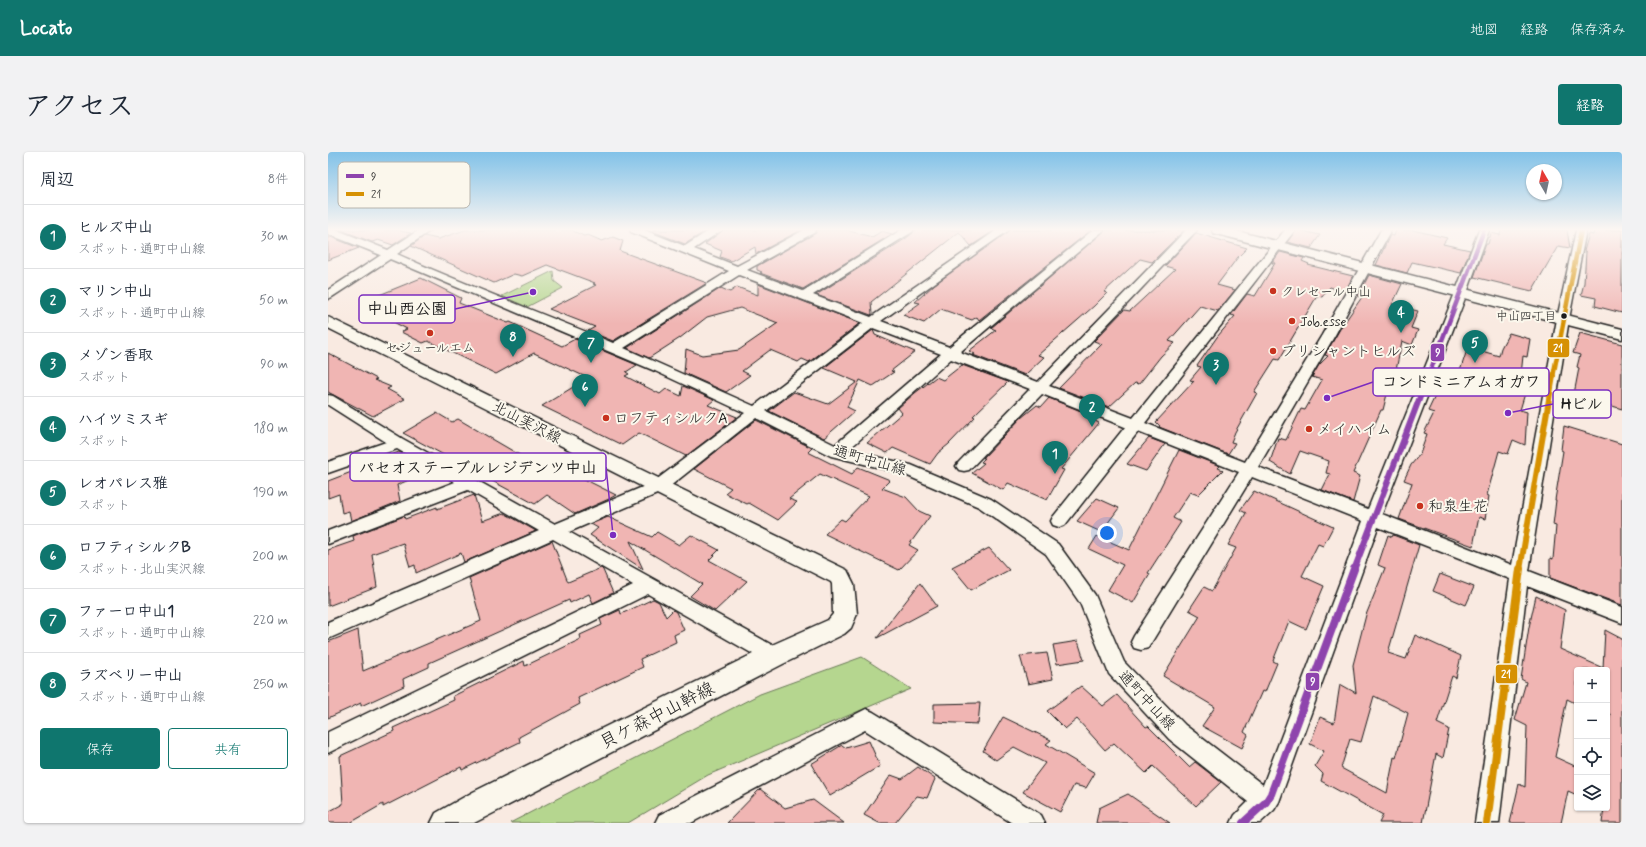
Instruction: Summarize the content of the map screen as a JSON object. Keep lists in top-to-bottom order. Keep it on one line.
{"streets":{"street":["北山実沢線","通町中山線","貝ケ森中山幹線"]},"crossings":[["北山実沢線","貝ケ森中山幹線"]],"places":["クレセール中山","中山西公園","中山四丁目","Job.esse","セジュールエム","ブリシャントヒルズ","コンドミニアムオガワ","Hビル","ロフティシルクA","メイハイム","和泉生花","パセオステーブルレジデンツ中山"],"lines":["transit line 9","transit line 21"],"legend":["9","21"],"north":"top","page":{"header":"Locato","nav":["地図","経路","保存済み"],"title":"アクセス","buttons":["経路",["保存","共有"]],"heading":["周辺","8件"],"list":[{"mark":"1","name":"ヒルズ中山","note":"スポット · 通町中山線","value":"30 m"},{"mark":"2","name":"マリン中山","note":"スポット · 通町中山線","value":"50 m"},{"mark":"3","name":"メゾン香取","note":"スポット","value":"90 m"},{"mark":"4","name":"ハイツミスギ","note":"スポット","value":"180 m"},{"mark":"5","name":"レオパレス雅","note":"スポット","value":"190 m"},{"mark":"6","name":"ロフティシルクB","note":"スポット · 北山実沢線","value":"200 m"},{"mark":"7","name":"ファーロ中山1","note":"スポット · 通町中山線","value":"220 m"},{"mark":"8","name":"ラズベリー中山","note":"スポット · 通町中山線","value":"250 m"}],"pins":["4","8","5","7","3","6","2","1"],"map_buttons":["+","−"]}}
